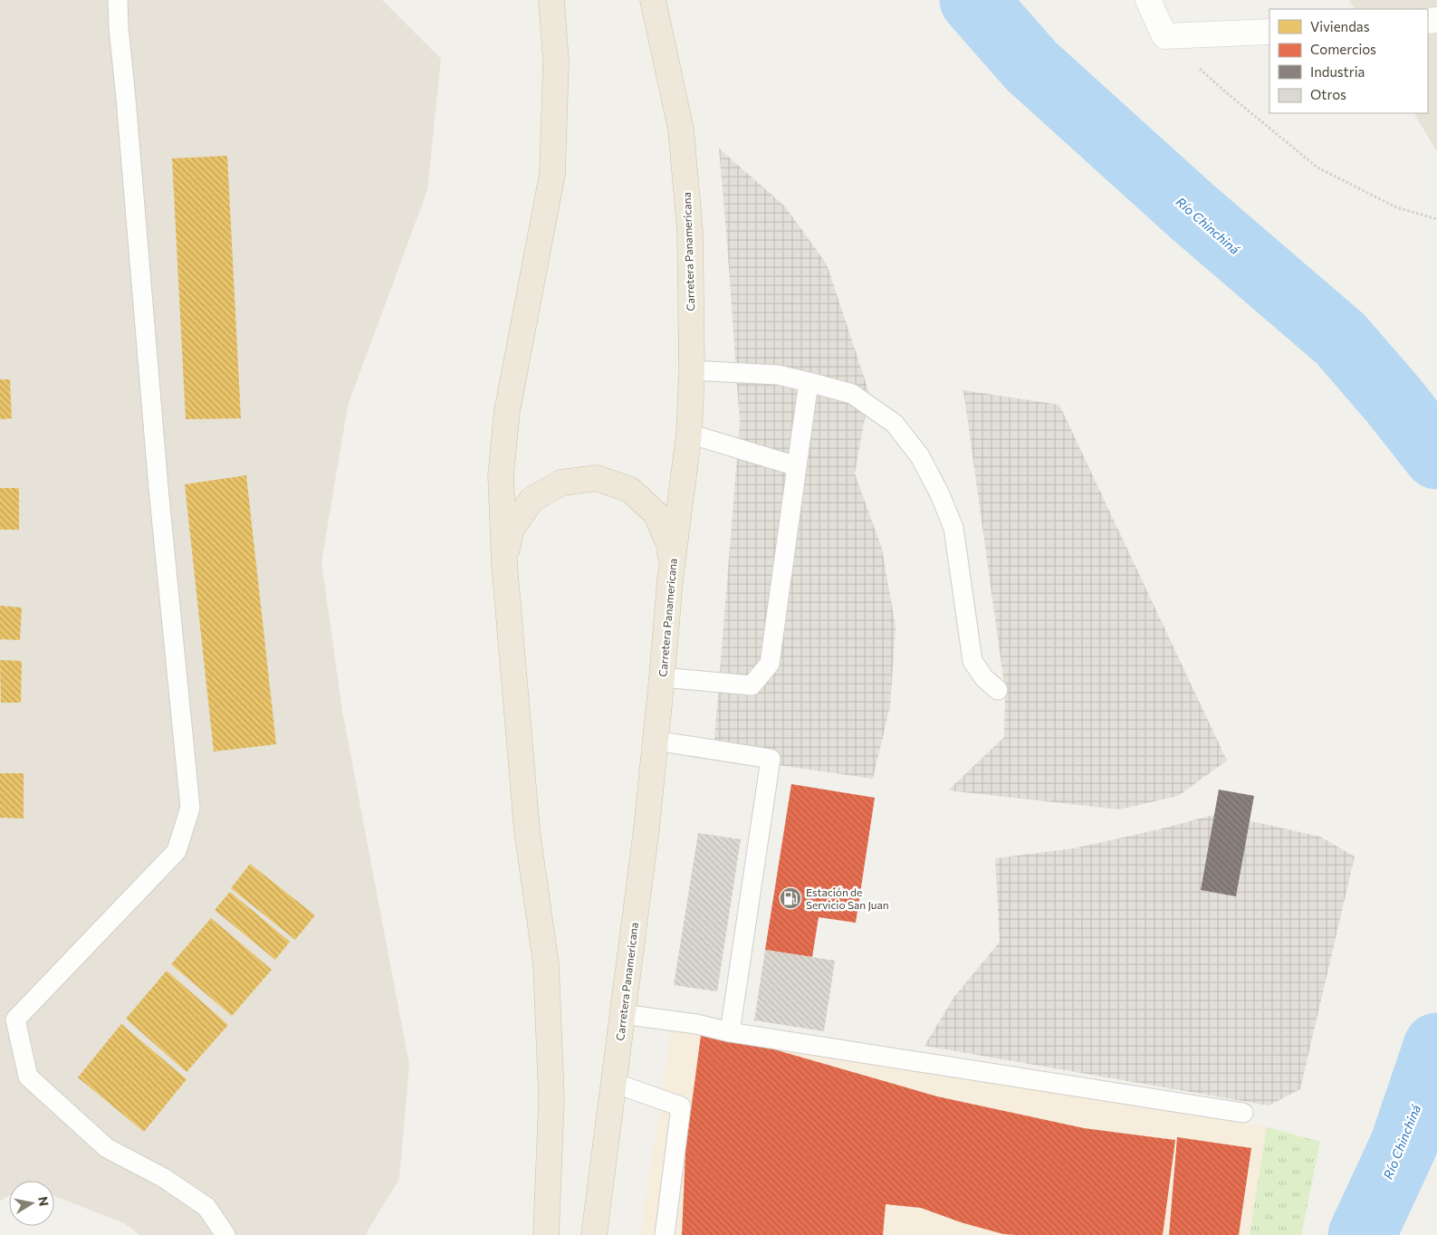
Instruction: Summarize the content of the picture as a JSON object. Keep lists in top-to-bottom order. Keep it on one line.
{"streets":{"highway":["Carretera Panamericana"]},"water":["Río Chinchiná"],"places":{"fuel station":["Estación de Servicio San Juan"]},"legend":["Viviendas","Comercios","Industria","Otros"],"north":"right"}
